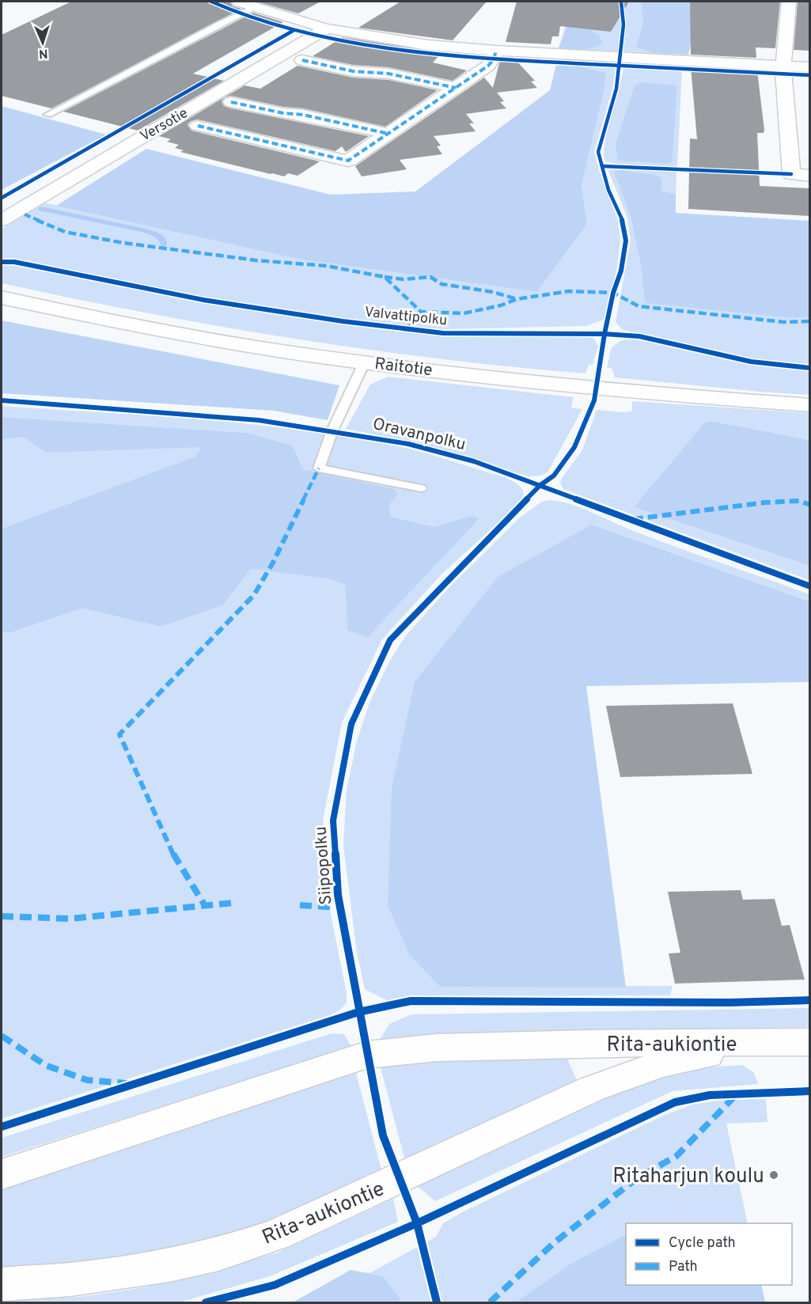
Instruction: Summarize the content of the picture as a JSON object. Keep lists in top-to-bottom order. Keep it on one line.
{"streets":{"street":["Versotie","Raitotie","Rita-aukiontie"],"cycle path":["Valvattipolku","Oravanpolku","Siipopolku"]},"places":["Ritaharjun koulu"],"legend":["Cycle path","Path"],"north":"bottom"}
